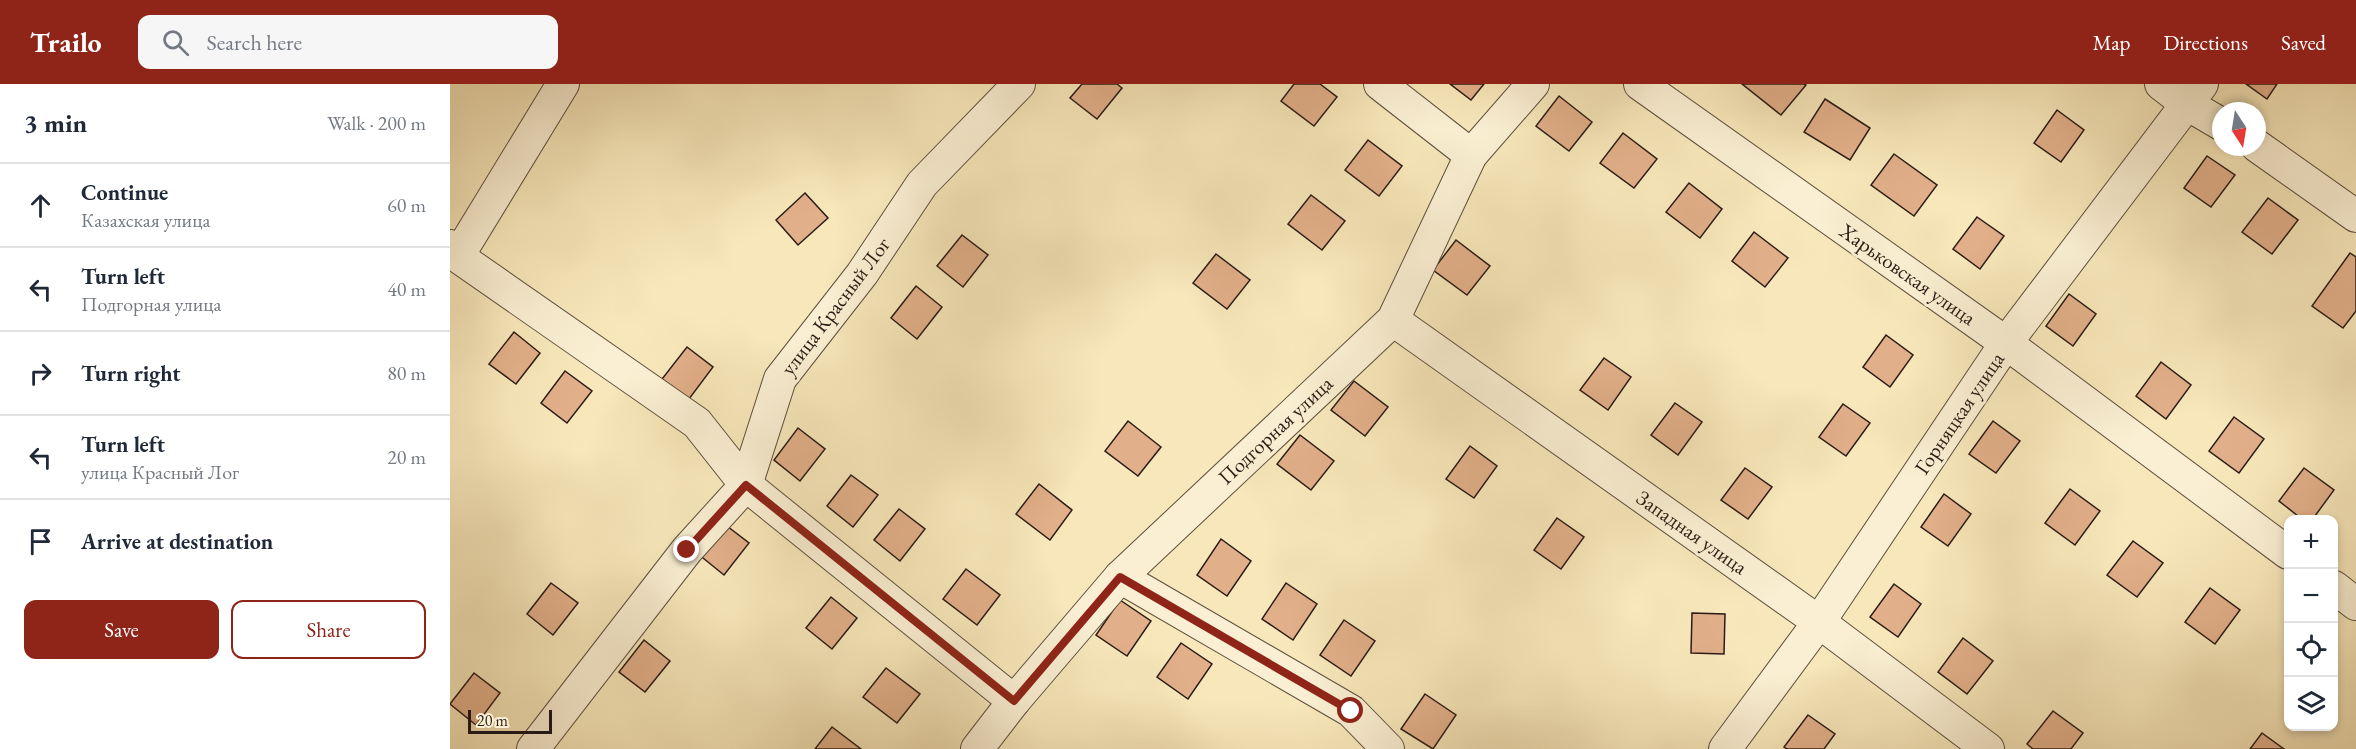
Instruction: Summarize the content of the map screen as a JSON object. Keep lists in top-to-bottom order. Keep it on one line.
{"streets":{"street":["Харьковская улица","улица Красный Лог","Горняцкая улица","Подгорная улица","Западная улица"]},"crossings":[["Харьковская улица","Горняцкая улица"],["Горняцкая улица","Западная улица"],["Подгорная улица","Западная улица"]],"scale_bar":"20 m","north":"bottom","page":{"header":"Trailo","search":"Search here","nav":["Map","Directions","Saved"],"heading":["3 min","Walk · 200 m"],"list":[["Continue","Казахская улица","60 m"],["Turn left","Подгорная улица","40 m"],["Turn right","80 m"],["Turn left","улица Красный Лог","20 m"],"Arrive at destination"],"map_buttons":["+","−"],"buttons":["Save","Share"],"scale":"20 m"}}
